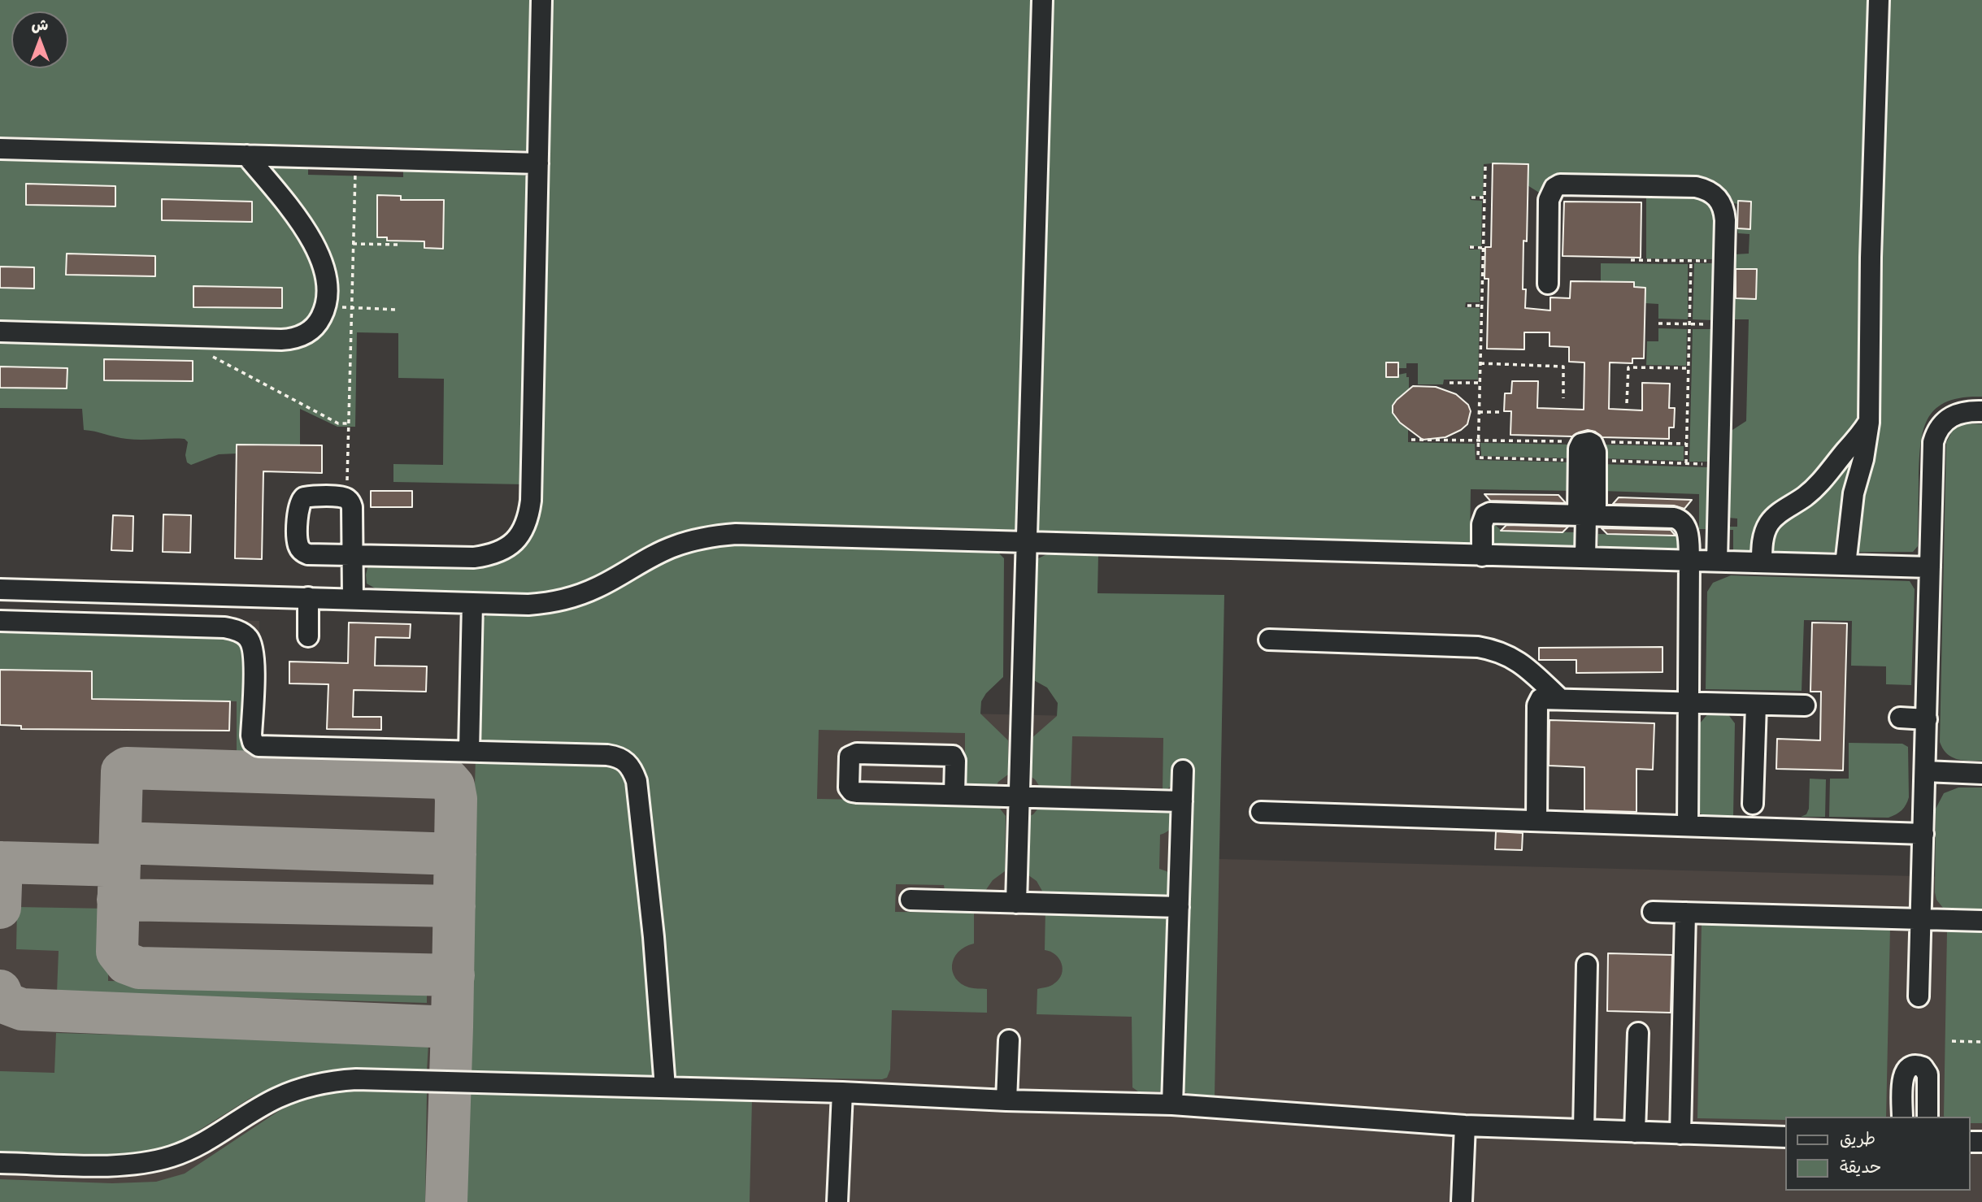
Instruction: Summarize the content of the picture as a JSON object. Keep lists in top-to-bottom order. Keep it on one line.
{"legend":["طريق","حديقة"],"north":"top"}
